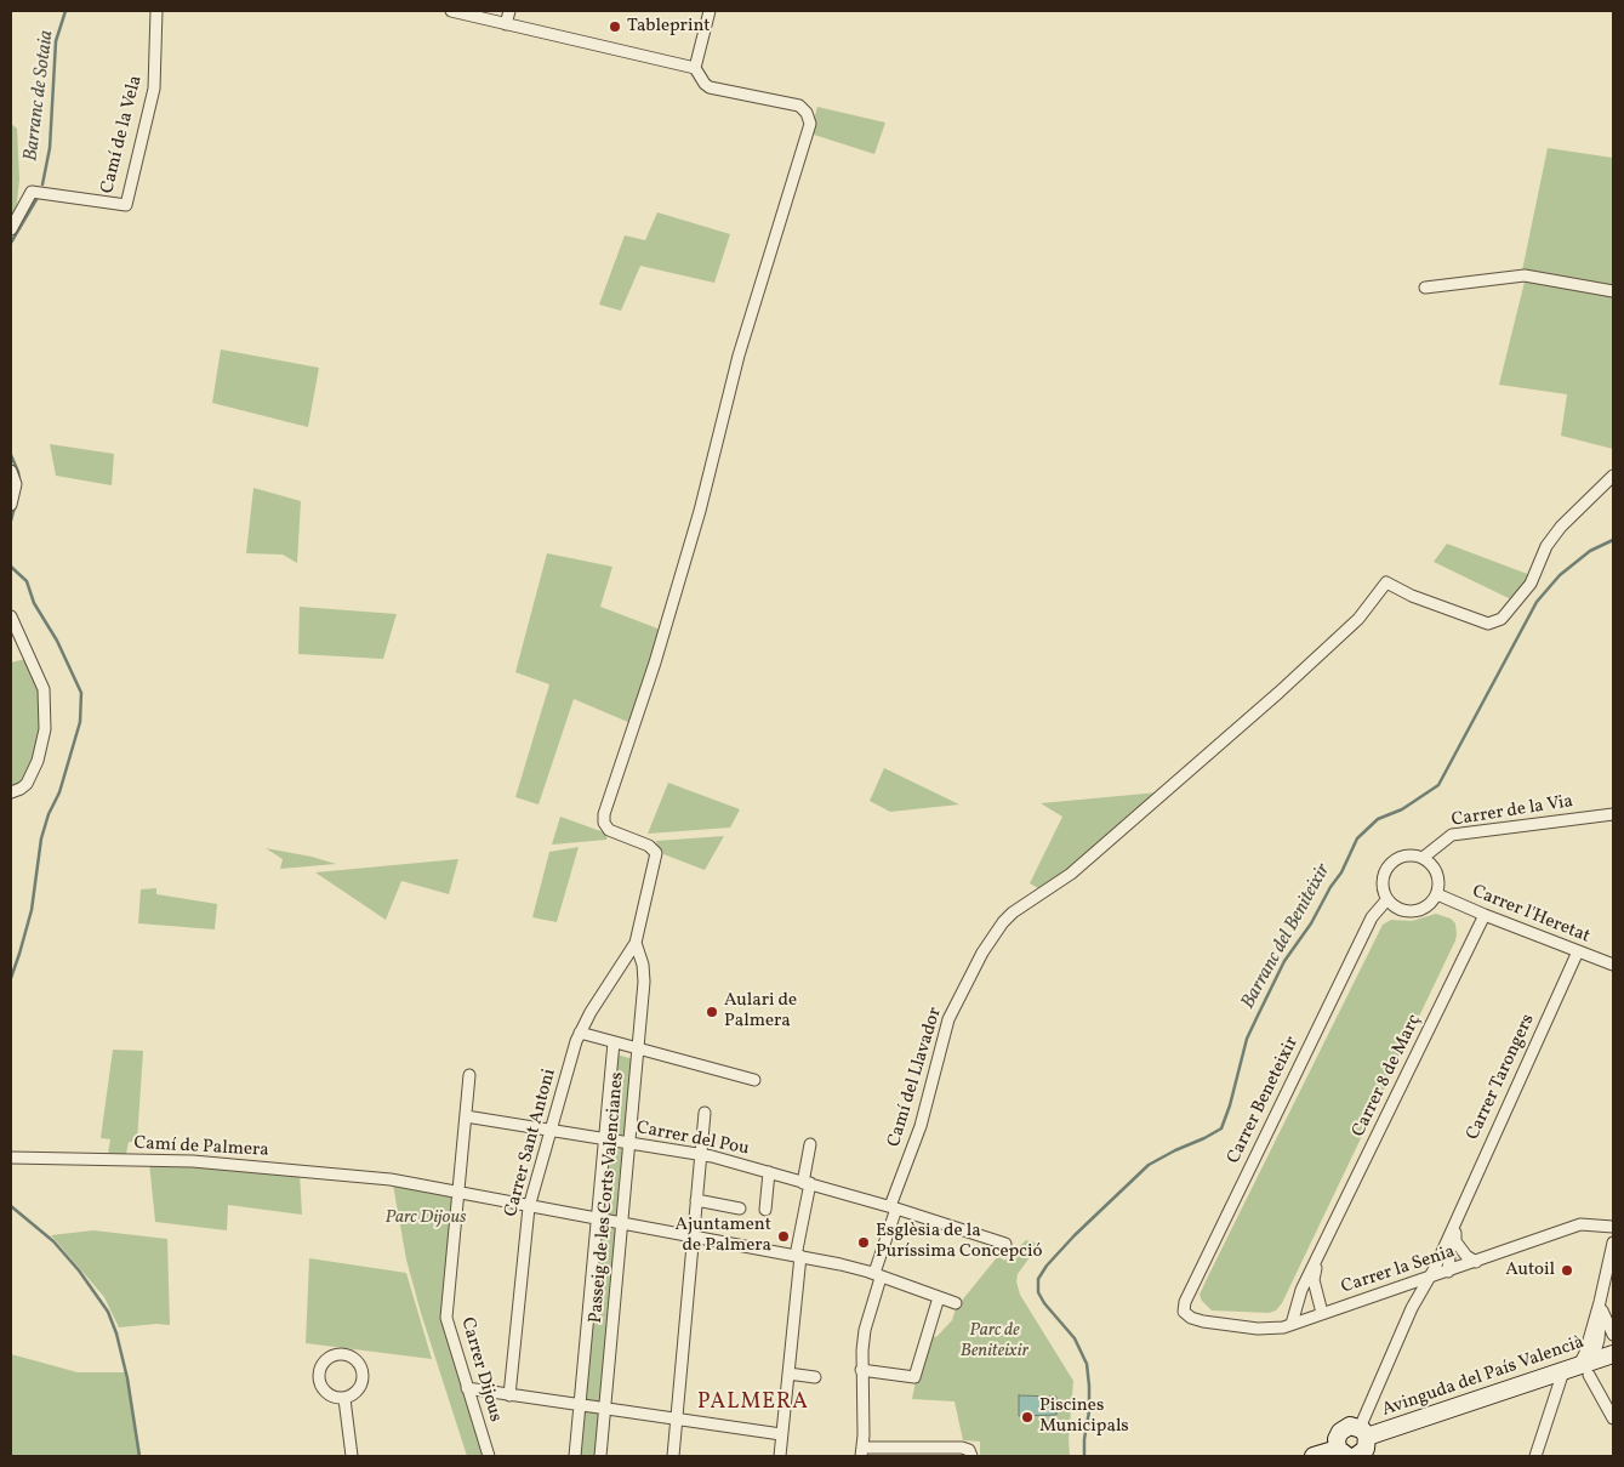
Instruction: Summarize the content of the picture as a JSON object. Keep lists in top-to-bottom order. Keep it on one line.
{"streets":{"main road":["Avinguda del País Valencià"],"street":["Camí de la Vela","Carrer de la Via","Carrer l'Heretat","Carrer 8 de Març","Camí del Llavador","Carrer Tarongers","Carrer Beneteixir","Carrer del Pou","Carrer Sant Antoni","Camí de Palmera","Passeig de les Corts Valencianes","Carrer la Senia","Carrer Dijous"]},"crossings":[["Carrer de la Via","Carrer l'Heretat"],["Carrer de la Via","Carrer Beneteixir"],["Carrer l'Heretat","Carrer 8 de Març"],["Carrer l'Heretat","Carrer Tarongers"],["Carrer l'Heretat","Carrer Beneteixir"],["Carrer 8 de Març","Carrer la Senia"],["Camí del Llavador","Carrer del Pou"],["Camí del Llavador","Camí de Palmera"],["Carrer Tarongers","Carrer la Senia"],["Carrer Tarongers","Avinguda del País Valencià"],["Carrer Beneteixir","Carrer la Senia"],["Carrer del Pou","Carrer Sant Antoni"],["Carrer del Pou","Passeig de les Corts Valencianes"],["Carrer del Pou","Carrer Dijous"],["Carrer Sant Antoni","Camí de Palmera"],["Carrer Sant Antoni","Passeig de les Corts Valencianes"],["Camí de Palmera","Passeig de les Corts Valencianes"],["Camí de Palmera","Carrer Dijous"]],"districts":["PALMERA"],"water":["Barranc de Sotaia","Barranc del Beniteixir"],"parks":["Parc Dijous","Parc de Beniteixir"],"places":["Tableprint","Aulari de Palmera","Ajuntament de Palmera","Esglèsia de la Puríssima Concepció","Autoil","Piscines Municipals"]}
